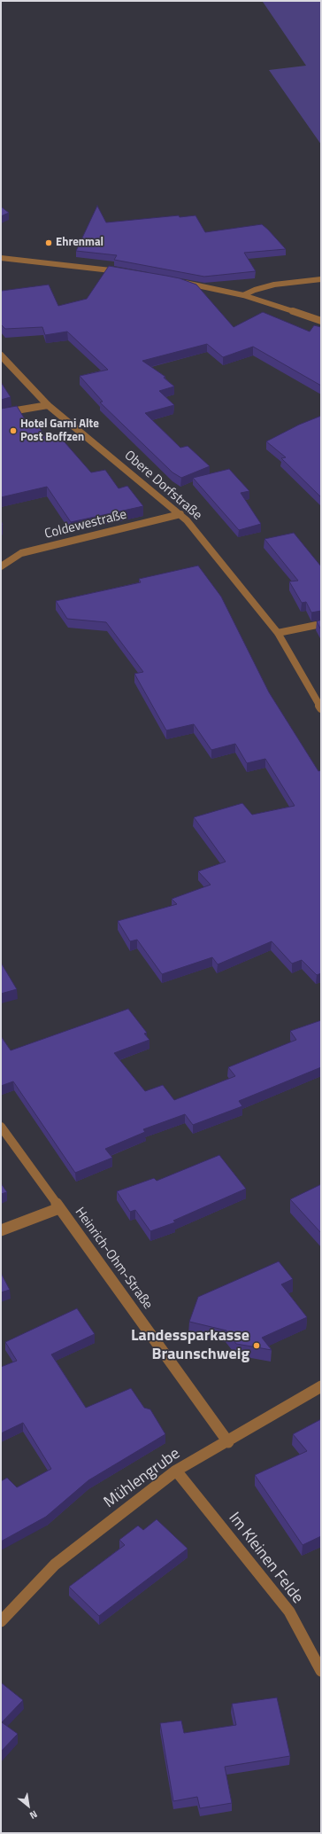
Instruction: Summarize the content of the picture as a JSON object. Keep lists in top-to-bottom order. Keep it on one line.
{"streets":{"street":["Obere Dorfstraße","Coldewestraße","Heinrich-Ohm-Straße","Mühlengrube","Im Kleinen Felde"]},"crossings":[["Obere Dorfstraße","Coldewestraße"],["Heinrich-Ohm-Straße","Mühlengrube"],["Mühlengrube","Im Kleinen Felde"]],"places":["Ehrenmal","Hotel Garni Alte Post Boffzen","Landessparkasse Braunschweig"],"north":"bottom right"}
